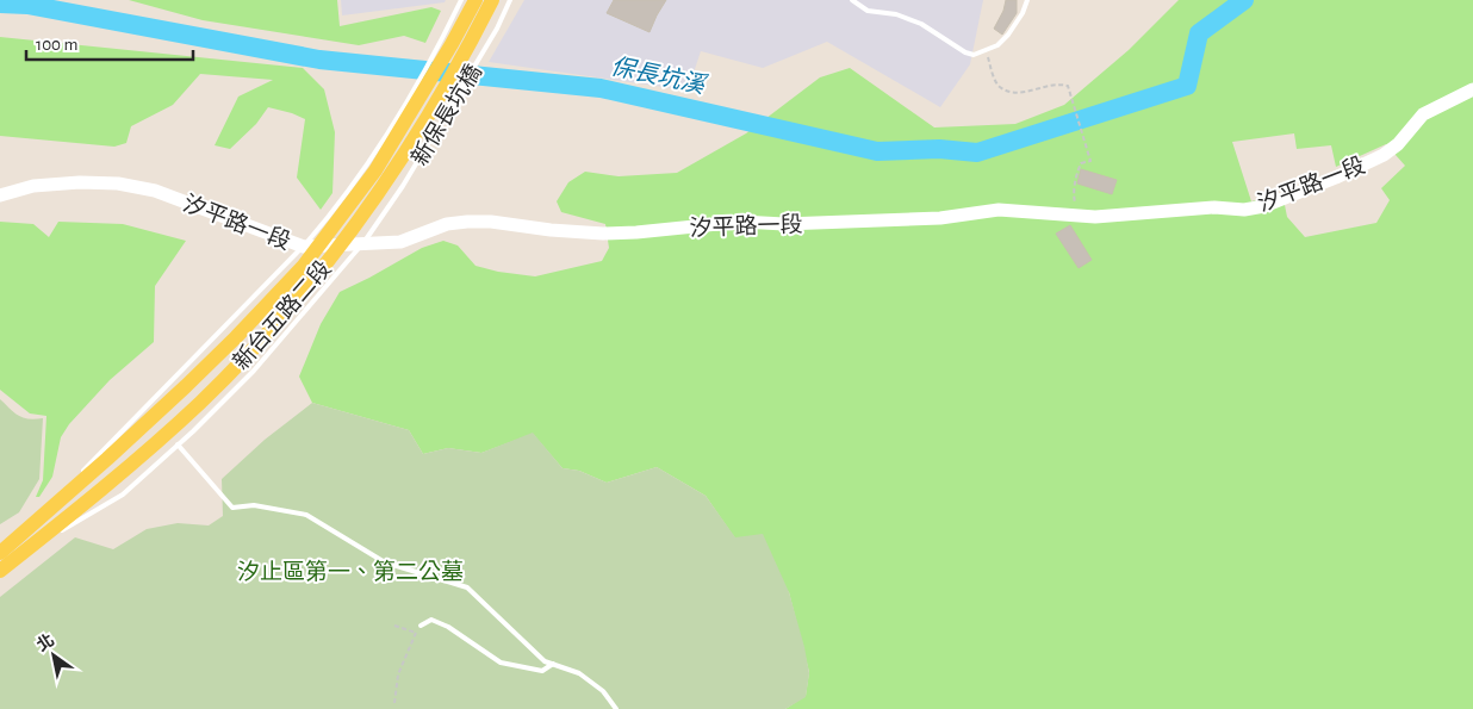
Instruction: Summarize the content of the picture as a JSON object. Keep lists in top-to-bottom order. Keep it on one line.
{"streets":{"main road":["新台五路二段"],"street":["汐平路一段"],"lane":["新保長坑橋"]},"crossings":[["新保長坑橋","汐平路一段"],["新保長坑橋","新台五路二段"]],"water":["保長坑溪"],"parks":["汐止區第一、第二公墓"],"scale_bar":"100 m","north":"top left"}
